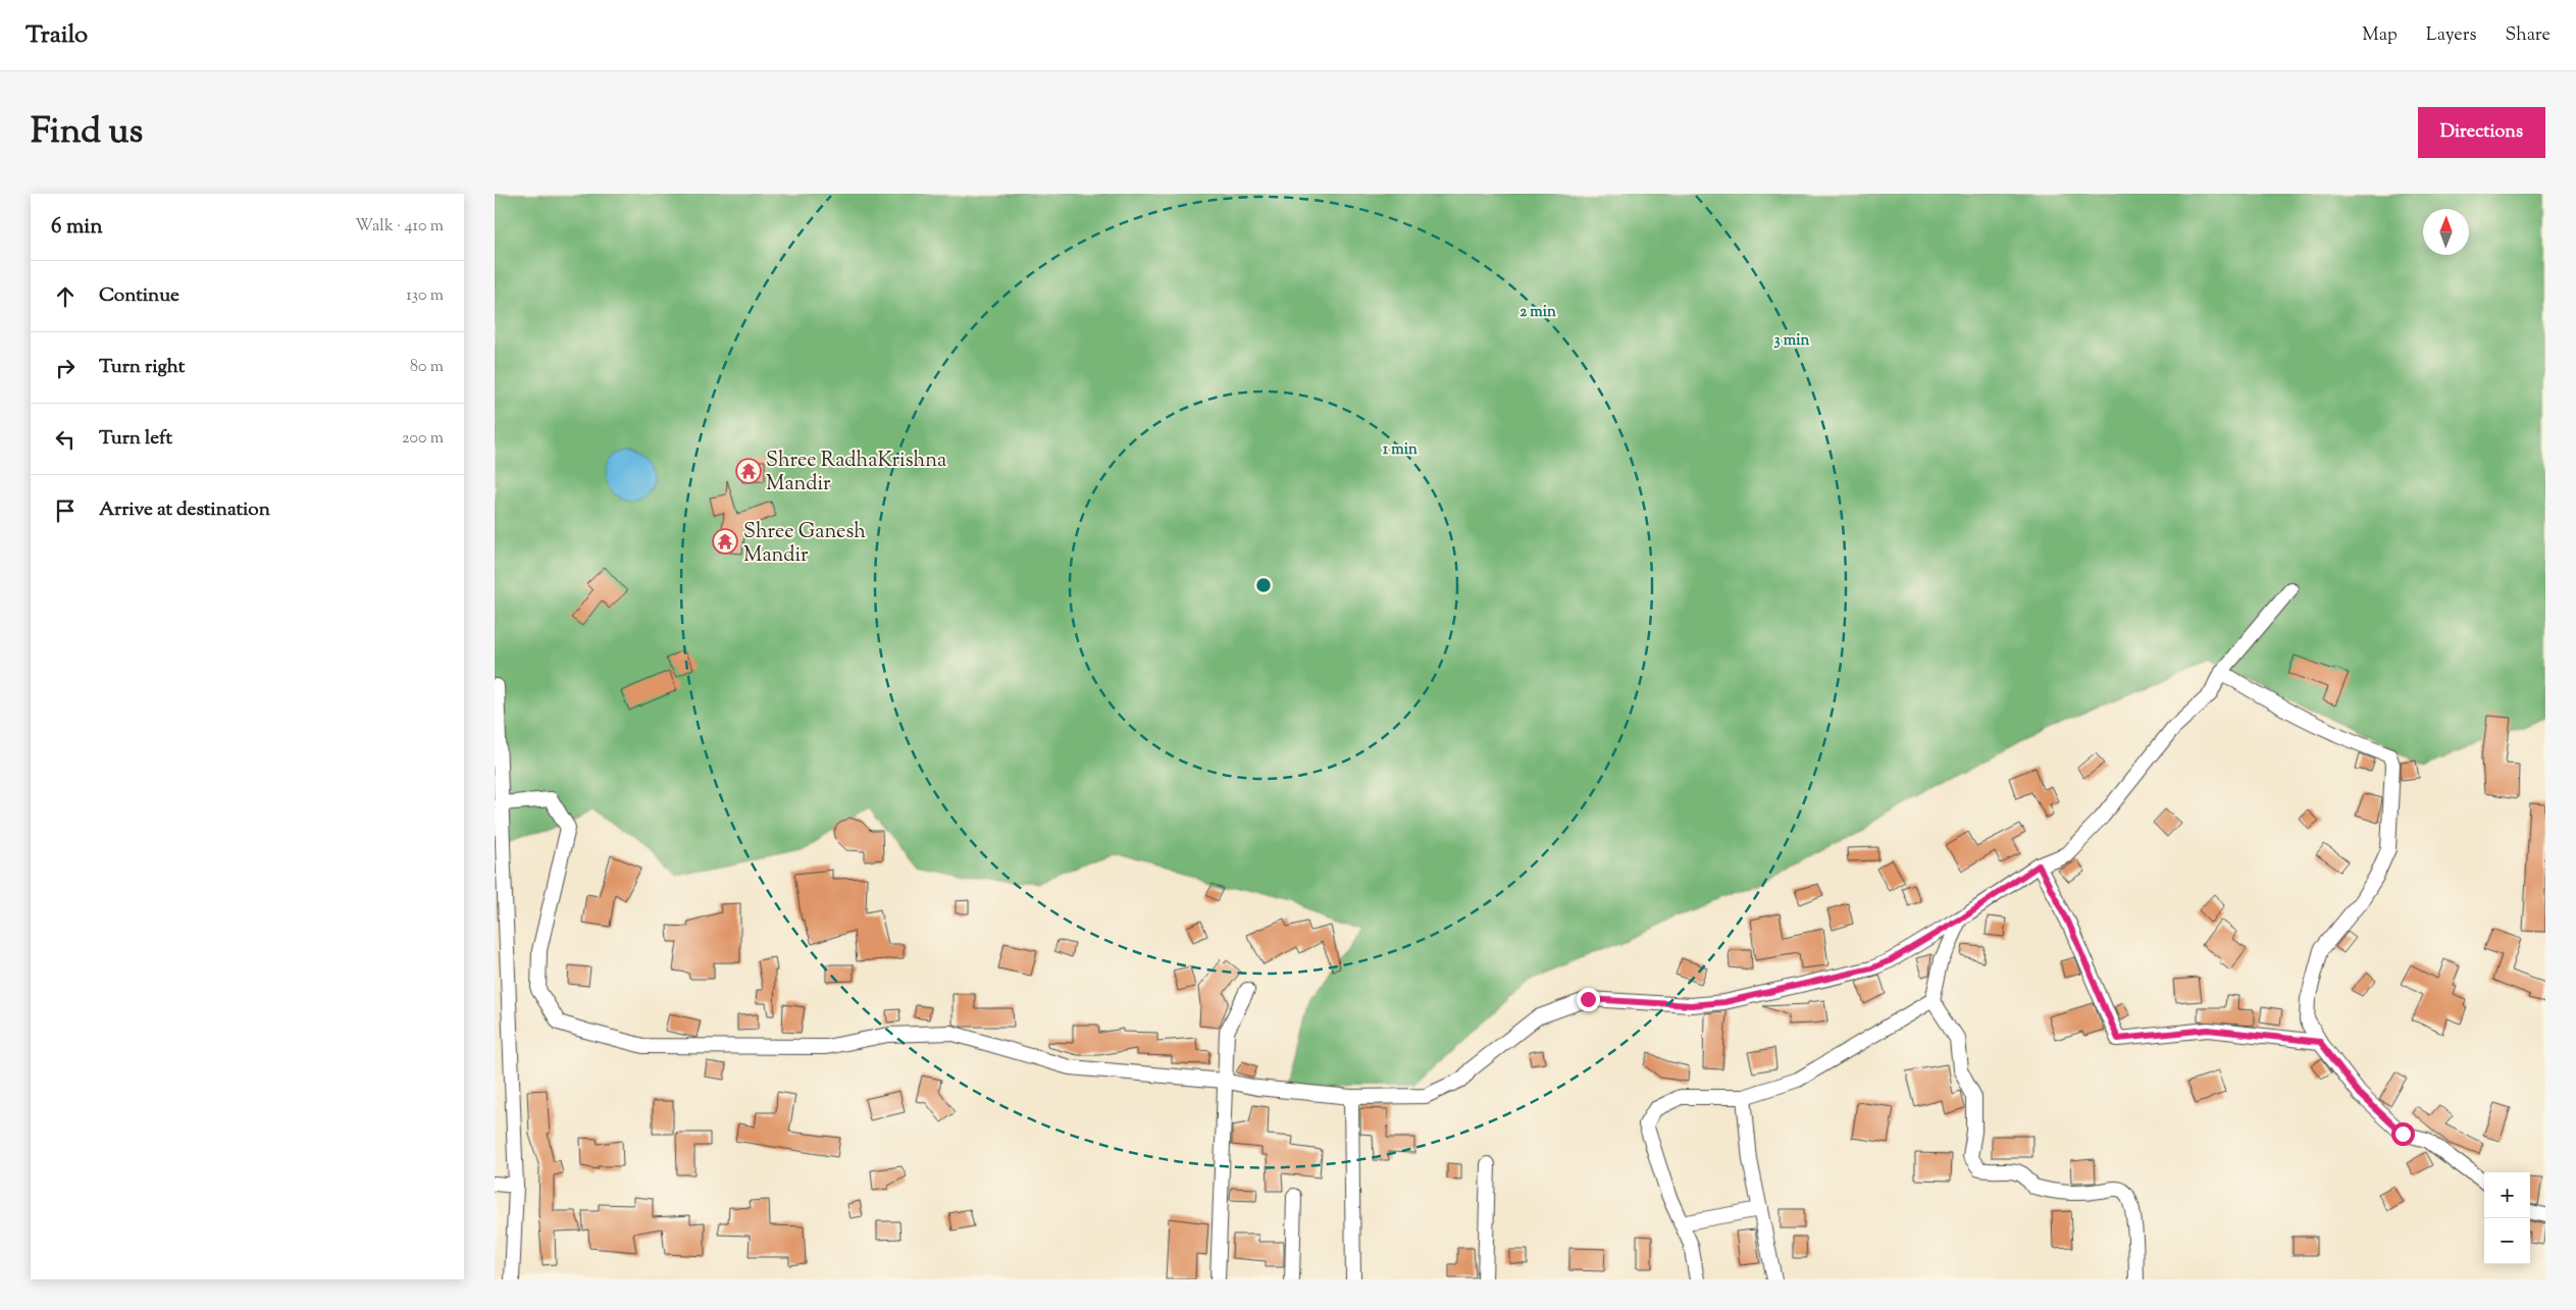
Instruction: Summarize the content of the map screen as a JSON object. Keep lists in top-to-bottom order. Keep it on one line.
{"places":{"temple":["Shree RadhaKrishna Mandir","Shree Ganesh Mandir"]},"north":"top","page":{"header":"Trailo","nav":["Map","Layers","Share"],"title":"Find us","buttons":"Directions","heading":["6 min","Walk · 410 m"],"list":[["Continue","130 m"],["Turn right","80 m"],["Turn left","200 m"],"Arrive at destination"],"map_buttons":["+","−"]},"rings":["2 min","3 min","1 min"]}
